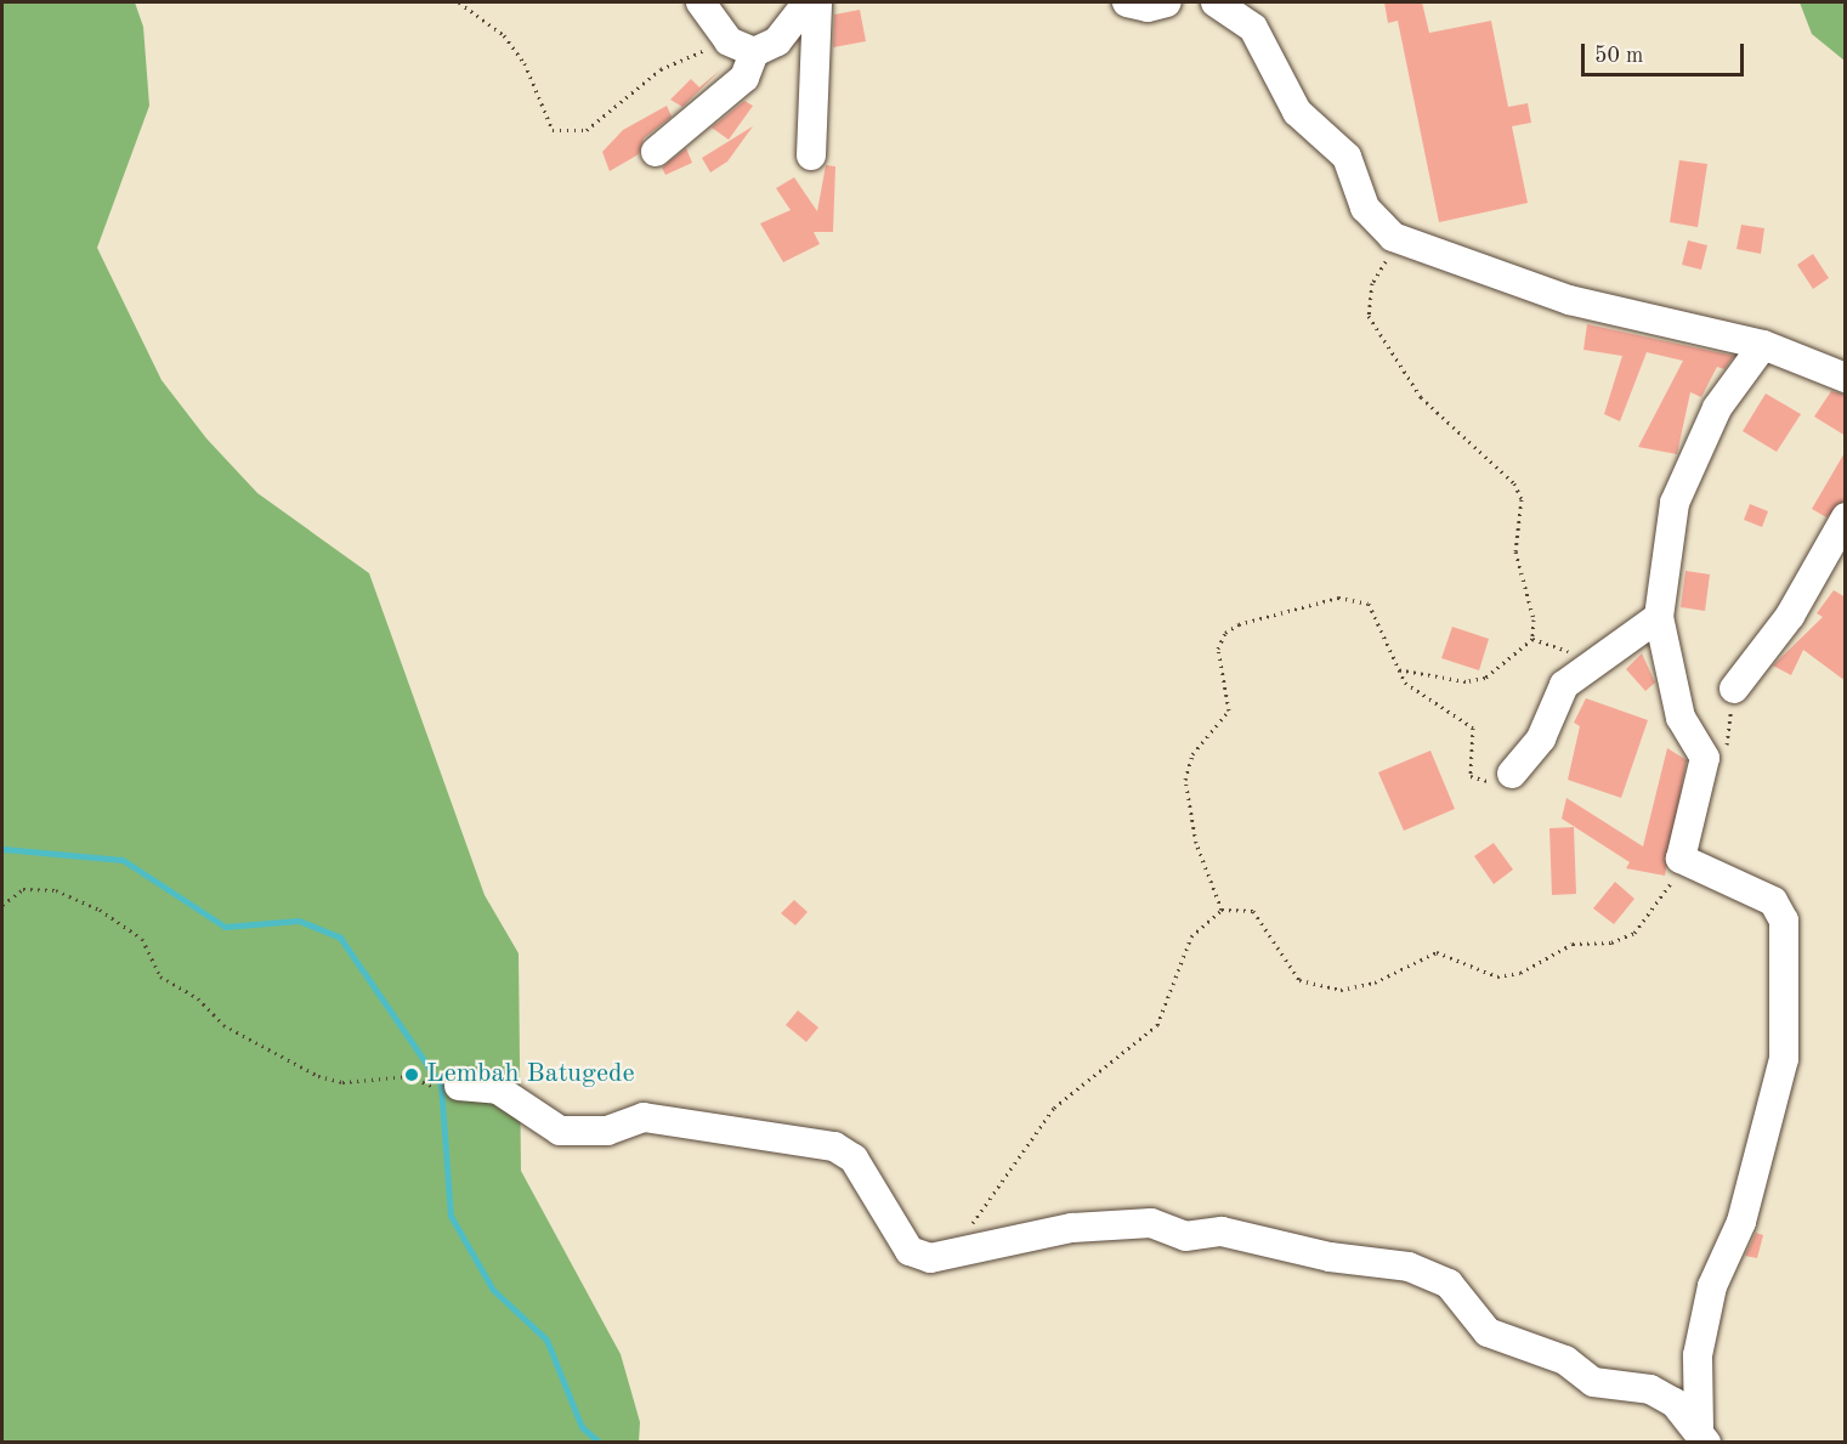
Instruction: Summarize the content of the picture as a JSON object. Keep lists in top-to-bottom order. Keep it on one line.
{"places":["Lembah Batugede"],"scale_bar":"50 m"}
